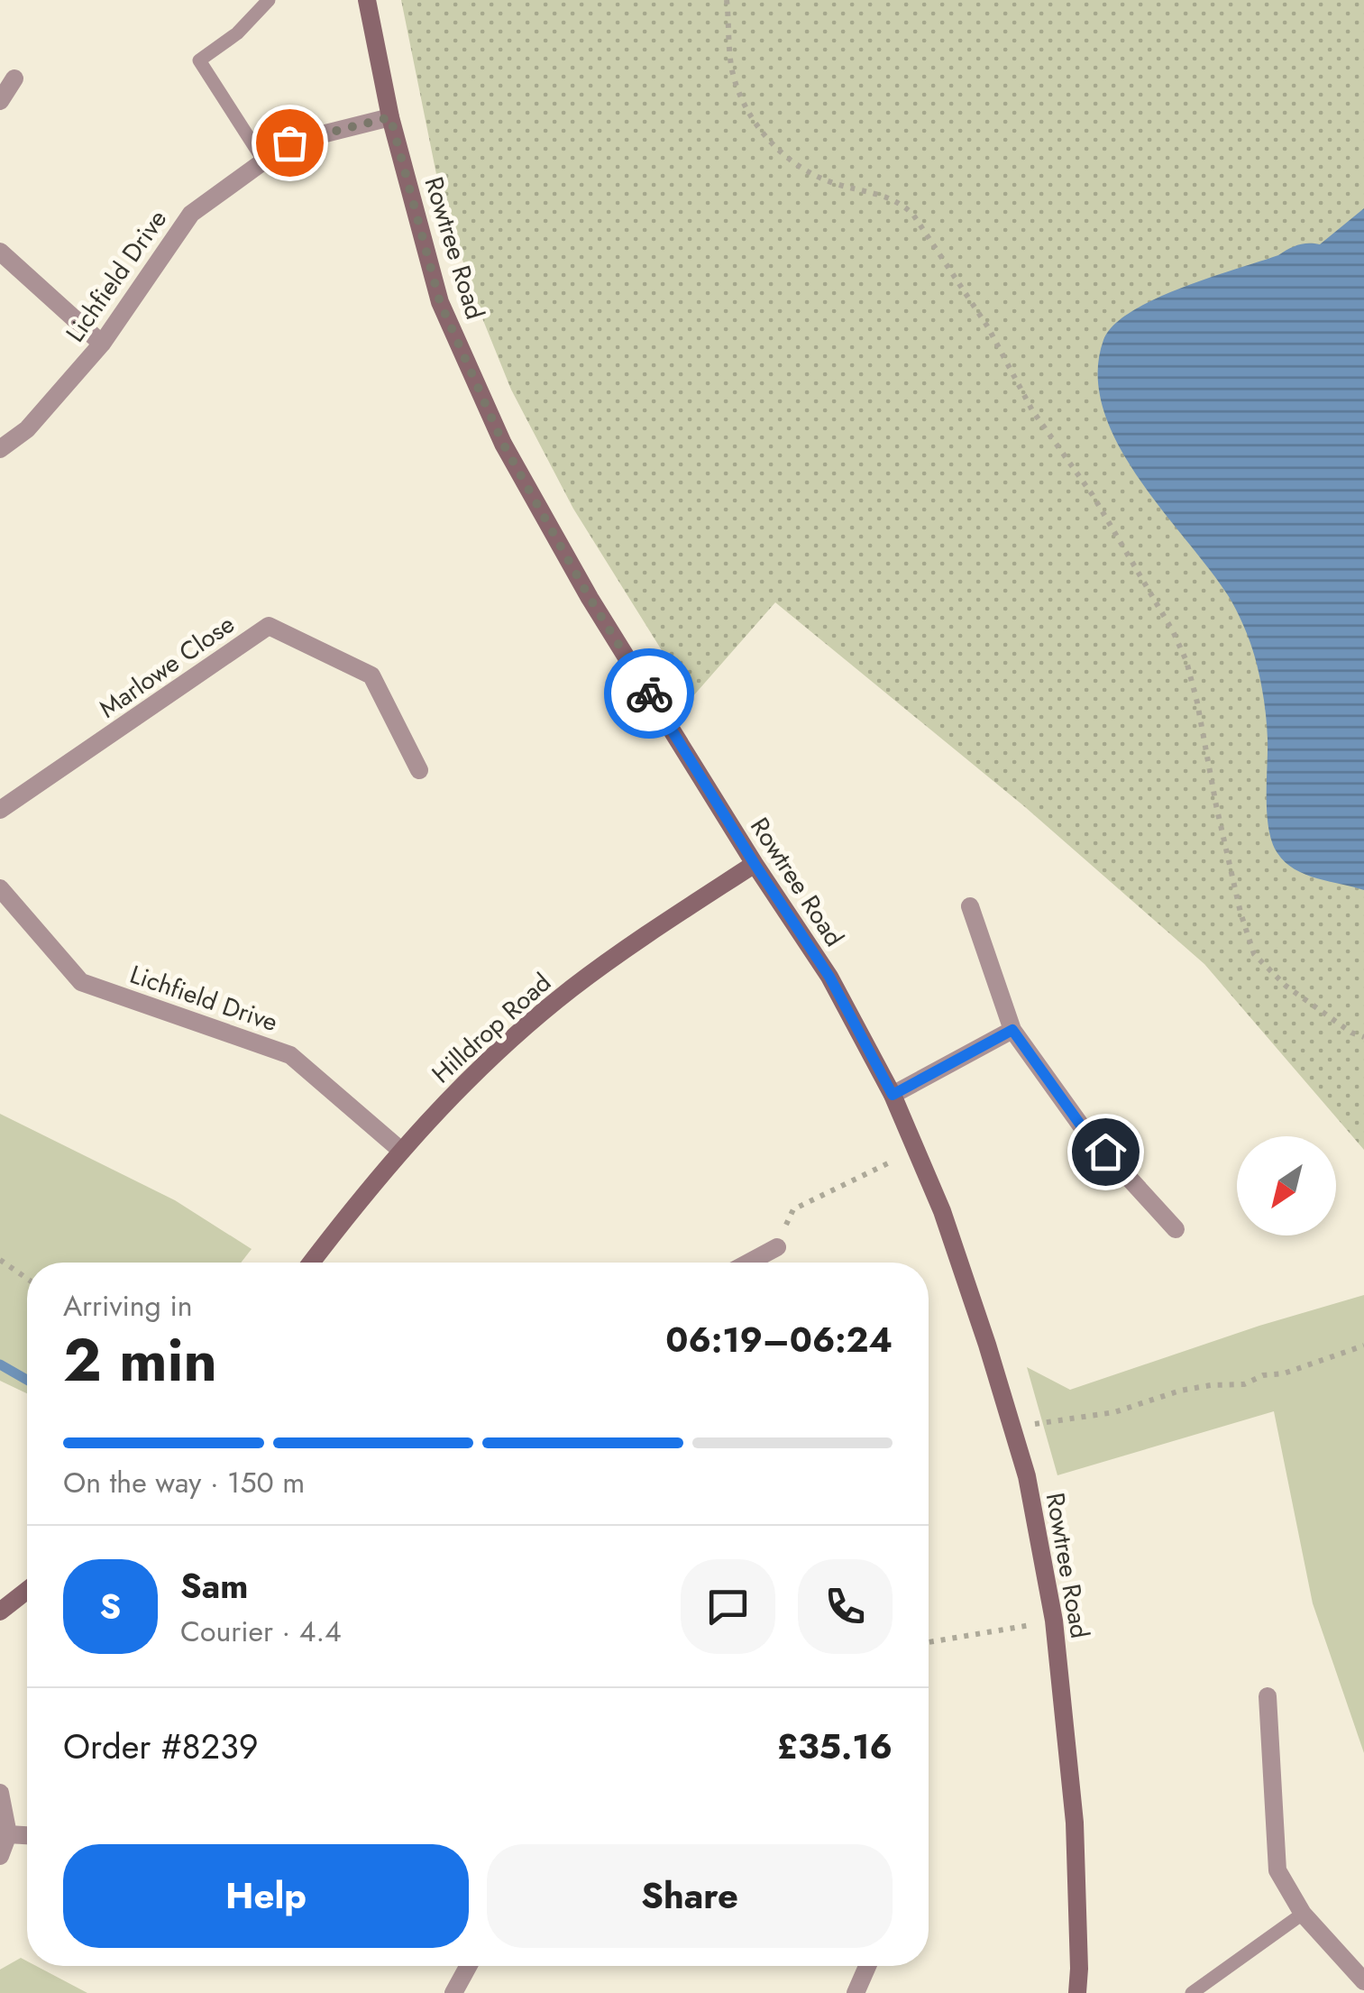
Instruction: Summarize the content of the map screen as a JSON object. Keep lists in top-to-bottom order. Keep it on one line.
{"streets":{"street":["Rowtree Road","Lichfield Drive","Marlowe Close","Hilldrop Road"]},"crossings":[["Rowtree Road","Lichfield Drive"],["Rowtree Road","Hilldrop Road"],["Lichfield Drive","Hilldrop Road"]],"north":"bottom left","page":{"heading":["2 min","Arriving in","06:19–06:24"],"panel":["Sam","Courier · 4.4","Order #8239","£35.16"],"bar":"On the way · 150 m","round":"S","buttons":["Help","Share"]}}
